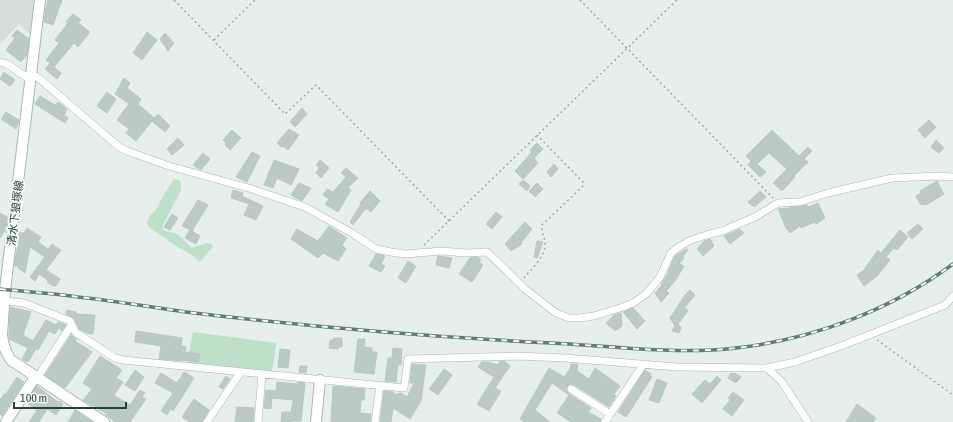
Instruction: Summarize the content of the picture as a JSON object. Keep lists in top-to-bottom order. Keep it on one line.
{"streets":{"main road":["清水下狼塚線"]},"scale_bar":"100 m"}
